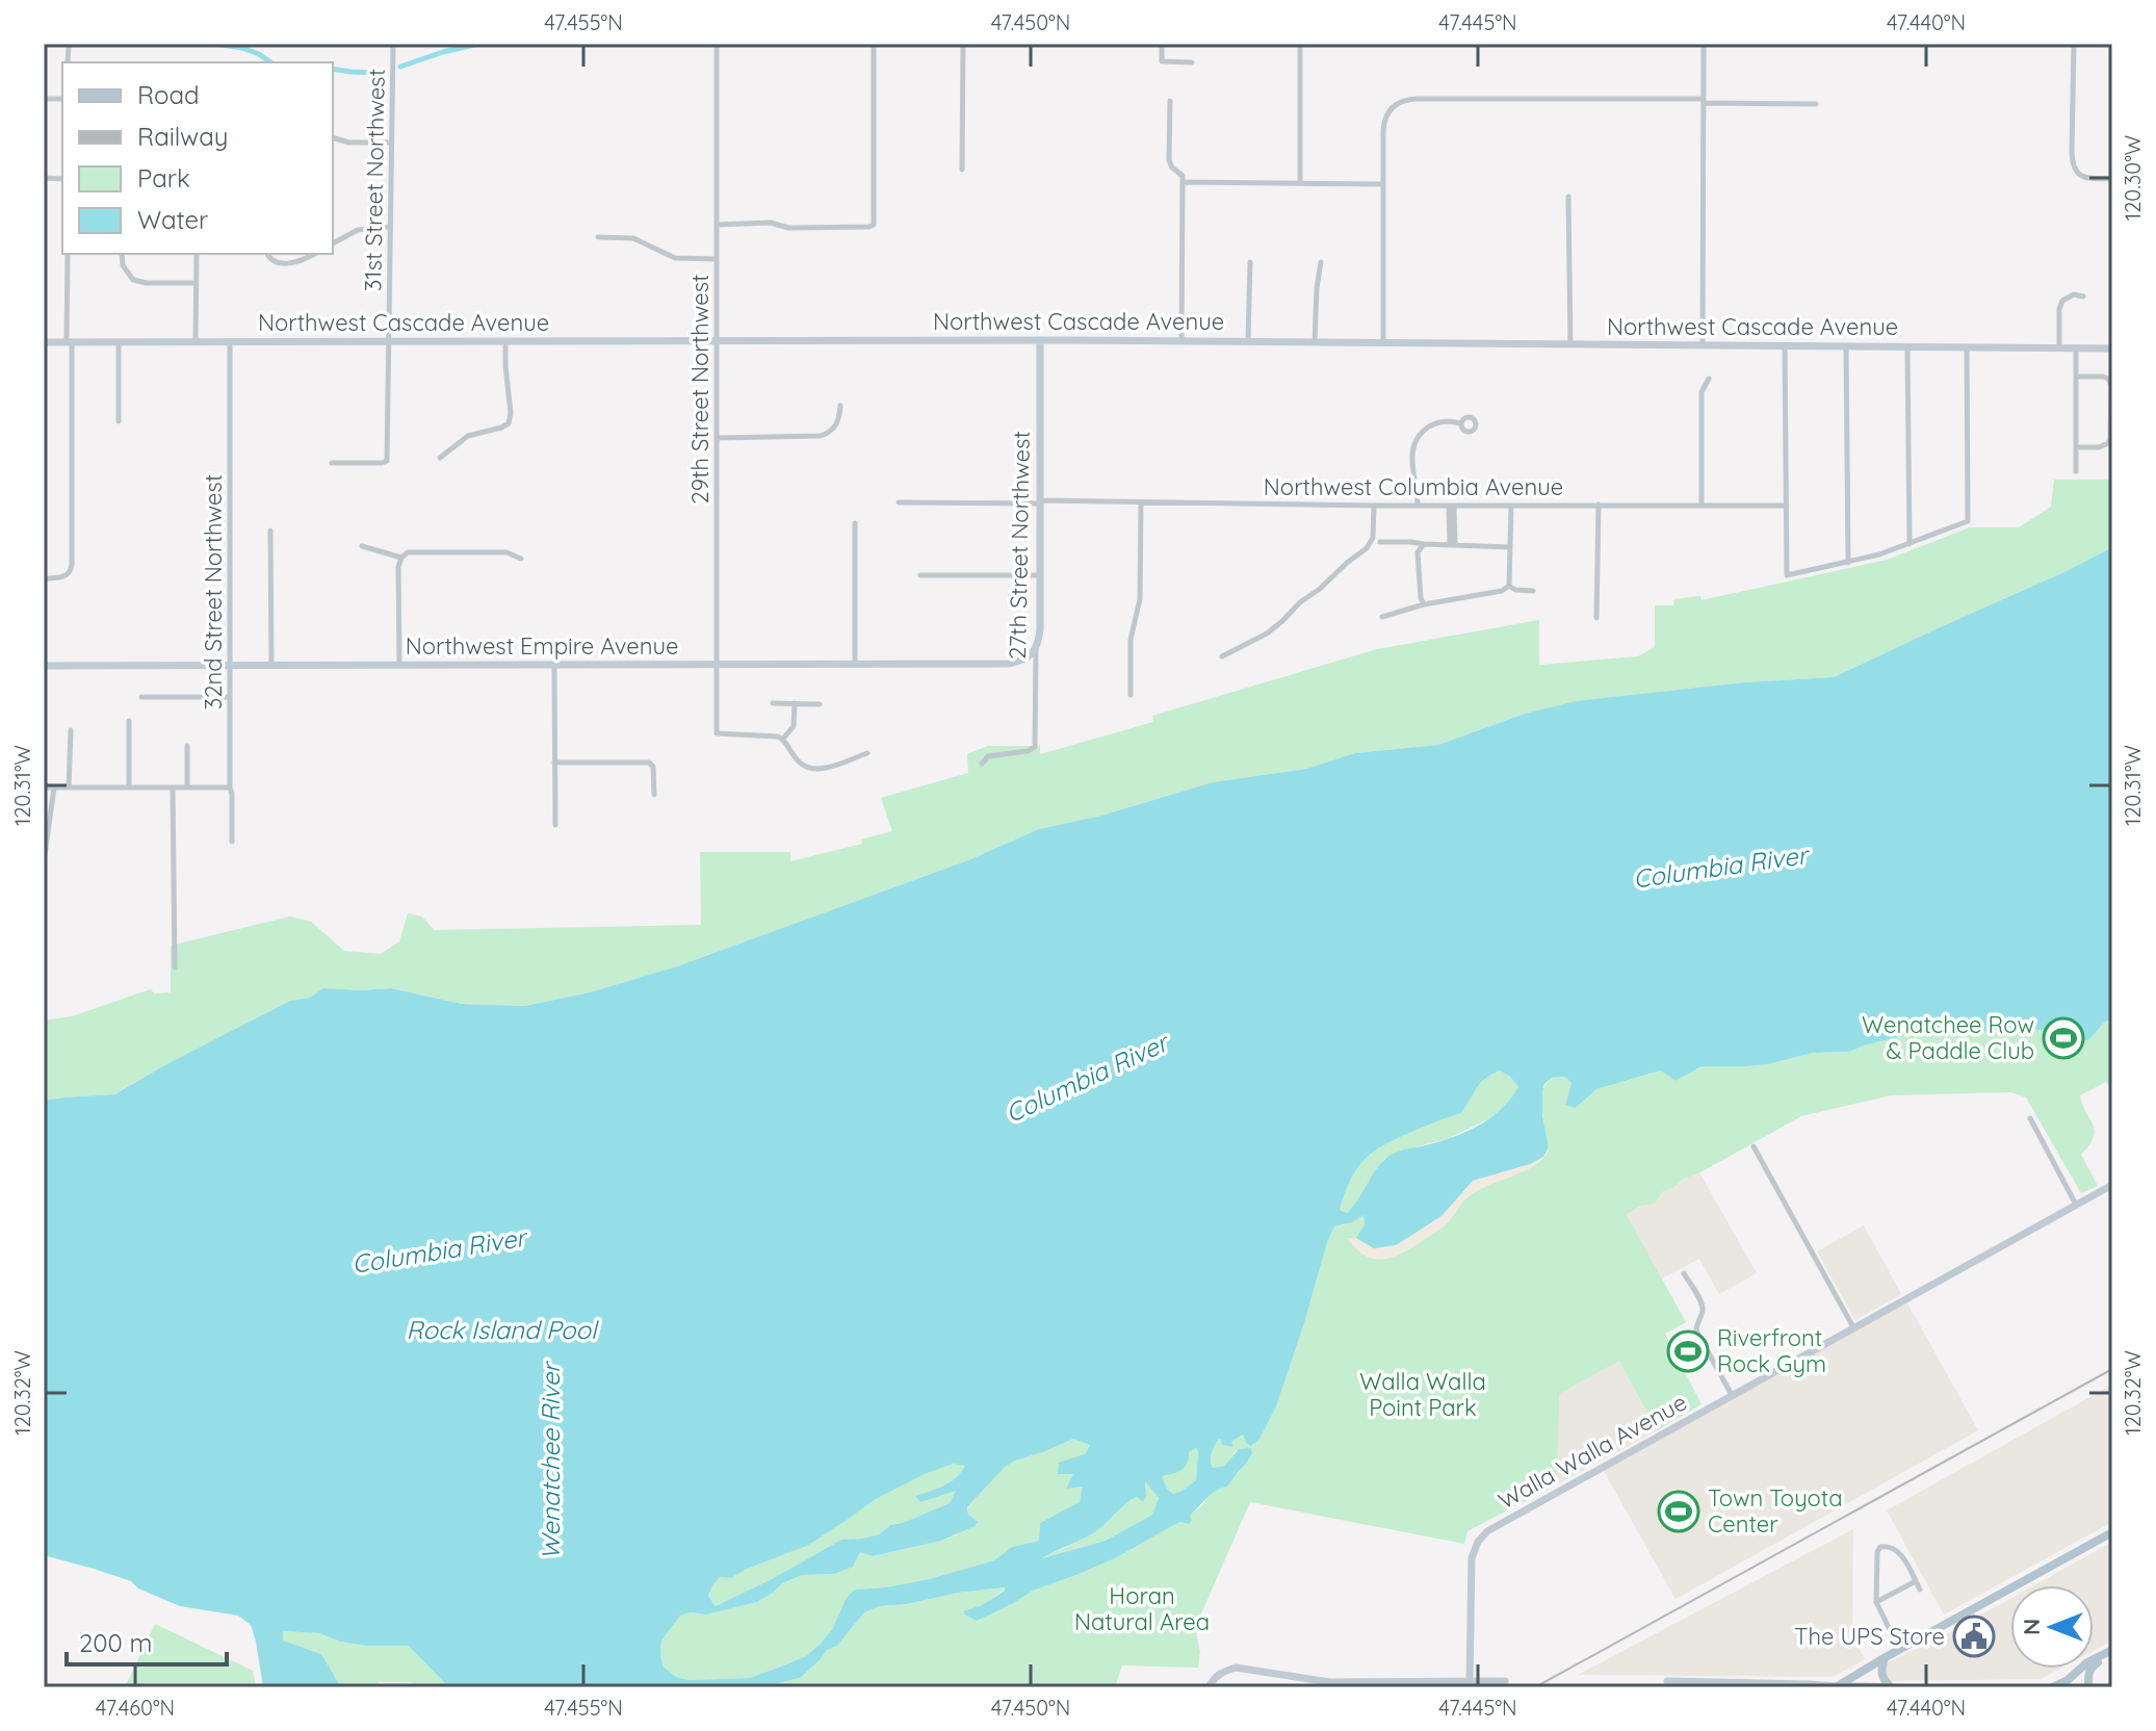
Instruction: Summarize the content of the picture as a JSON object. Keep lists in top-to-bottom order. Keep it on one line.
{"streets":{"street":["31st Street Northwest","Northwest Cascade Avenue","29th Street Northwest","Northwest Columbia Avenue","27th Street Northwest","32nd Street Northwest","Northwest Empire Avenue","Walla Walla Avenue"]},"crossings":[["31st Street Northwest","Northwest Cascade Avenue"],["Northwest Cascade Avenue","29th Street Northwest"],["Northwest Cascade Avenue","27th Street Northwest"],["Northwest Cascade Avenue","32nd Street Northwest"],["29th Street Northwest","Northwest Empire Avenue"],["Northwest Columbia Avenue","27th Street Northwest"],["27th Street Northwest","Northwest Empire Avenue"],["32nd Street Northwest","Northwest Empire Avenue"]],"water":["Columbia River","Rock Island Pool","Wenatchee River"],"parks":["Walla Walla Point Park","Horan Natural Area"],"places":{"sports":["Wenatchee Row & Paddle Club","Riverfront Rock Gym","Town Toyota Center"],"public building":["The UPS Store"]},"legend":["Road","Railway","Park","Water"],"scale_bar":"200 m","north":"left","coordinates":["47.455°N","47.450°N","47.445°N","47.440°N","120.30°W","120.31°W","120.32°W","47.460°N"]}
